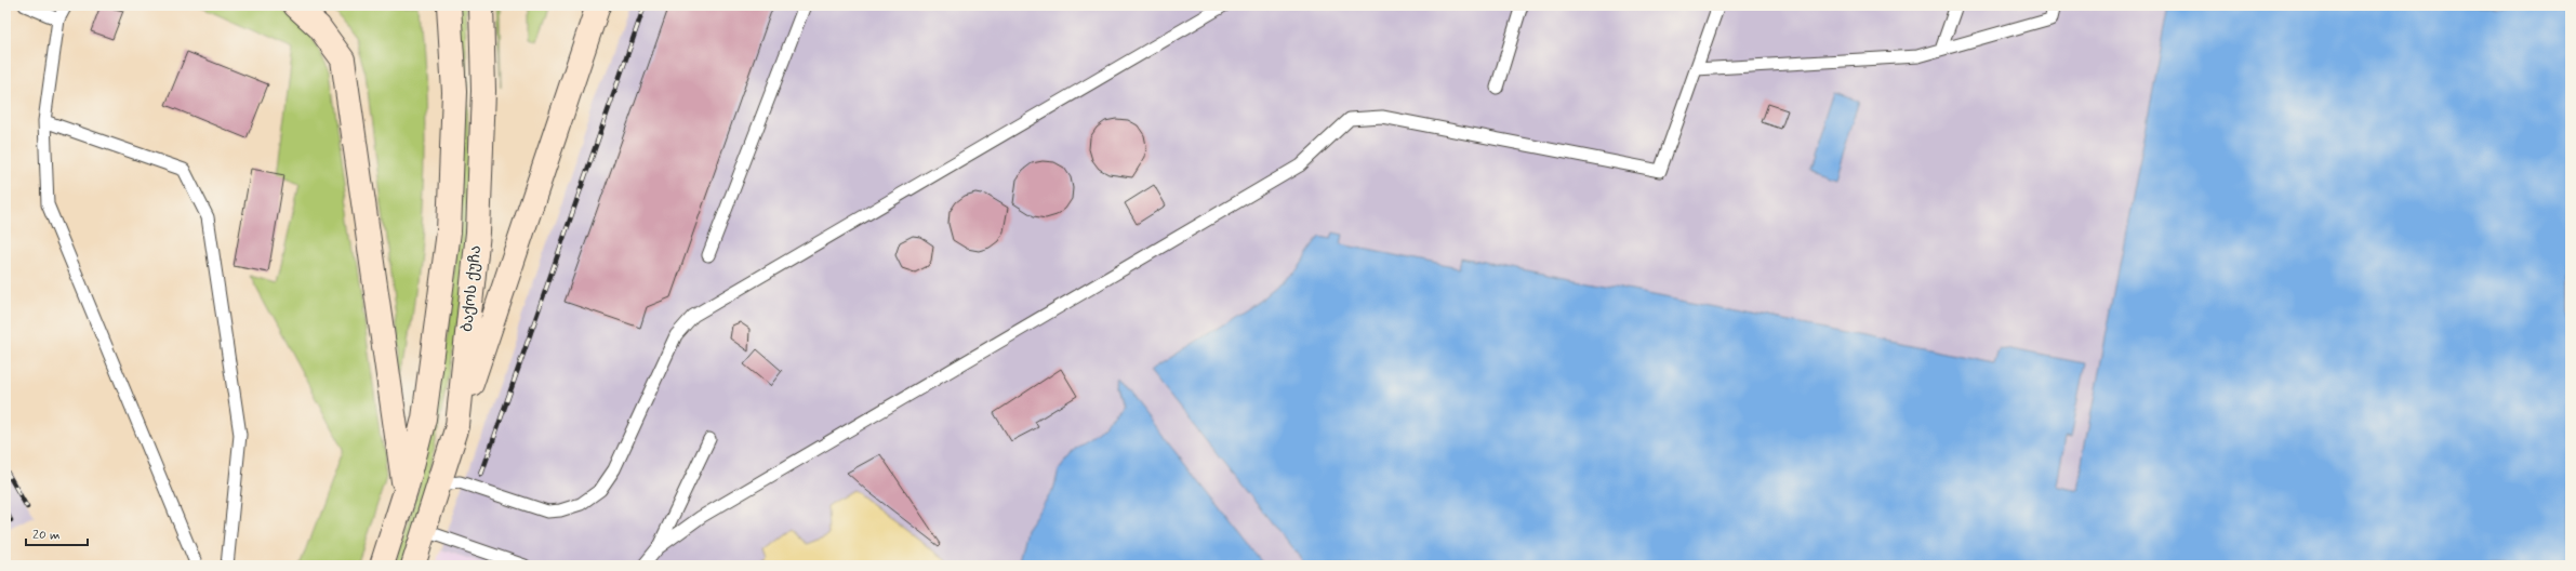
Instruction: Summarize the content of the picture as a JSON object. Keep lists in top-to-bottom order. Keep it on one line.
{"streets":{"main road":["ბაქოს ქუჩა"]},"scale_bar":"20 m"}
